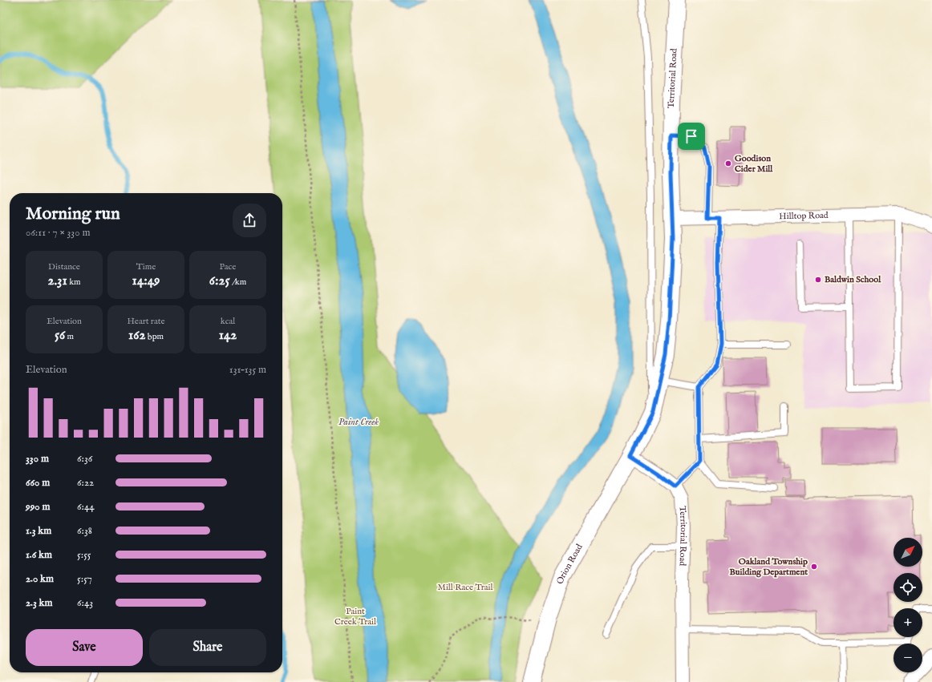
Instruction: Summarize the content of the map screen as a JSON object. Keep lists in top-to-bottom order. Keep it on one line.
{"streets":{"street":["Territorial Road","Hilltop Road","Orion Road"]},"crossings":[["Territorial Road","Hilltop Road"],["Territorial Road","Orion Road"]],"water":["Paint Creek"],"parks":["Mill Race Trail","Paint Creek Trail"],"places":["Goodison Cider Mill","Baldwin School","Oakland Township Building Department"],"north":"top right","page":{"heading":["Morning run","06:11 · 7 × 330 m"],"stats":[["Distance","2.31 km"],["Time","14:49"],["Pace","6:25 /km"],["Elevation","56 m"],["Heart rate","162 bpm"],["kcal","142"]],"chart":["Elevation","131–135 m"],"list":[{"name":"330 m","note":"6:36"},{"name":"660 m","note":"6:22"},{"name":"990 m","note":"6:44"},{"name":"1.3 km","note":"6:38"},{"name":"1.6 km","note":"5:55"},{"name":"2.0 km","note":"5:57"},{"name":"2.3 km","note":"6:43"}],"map_buttons":["+","−"],"buttons":["Save","Share"]}}
